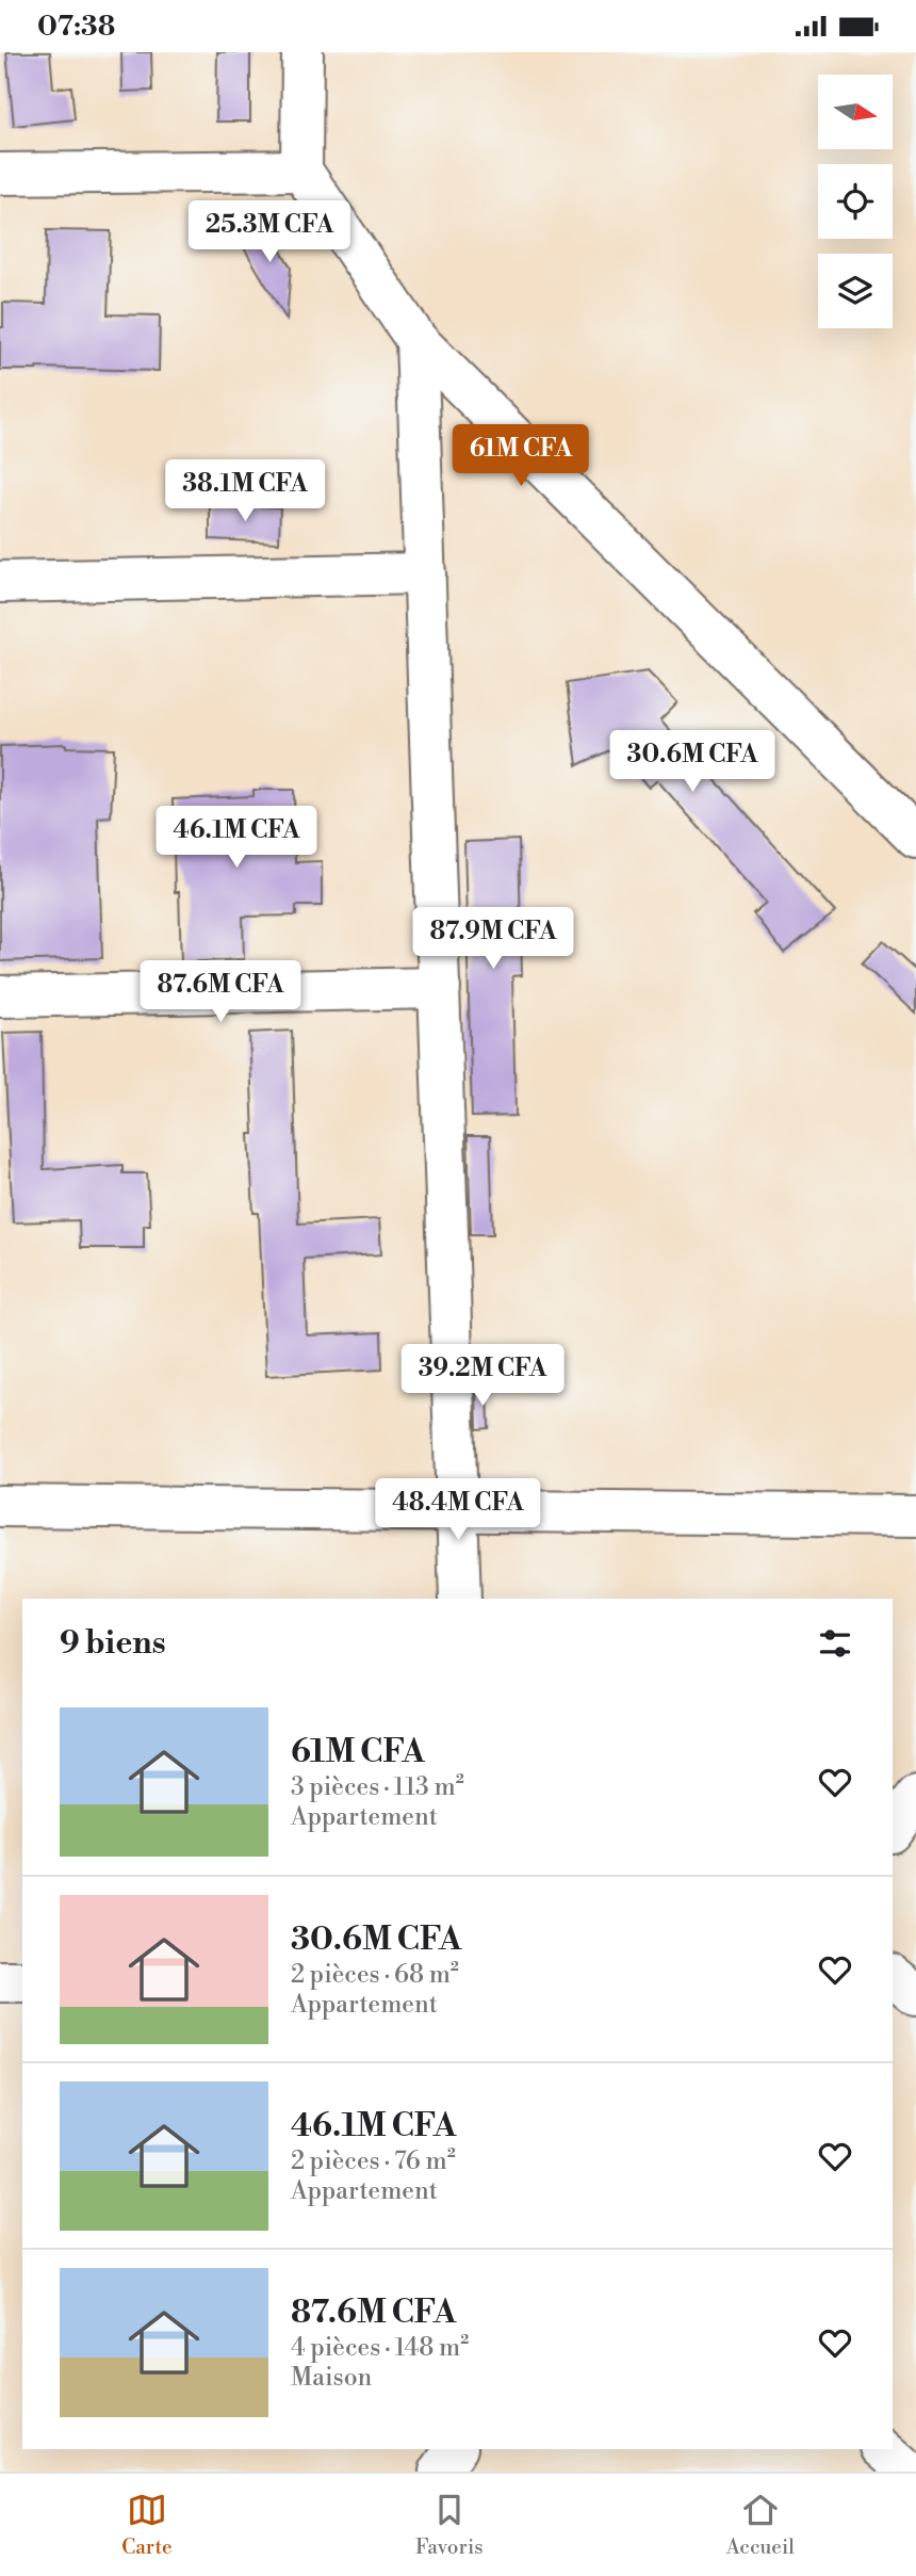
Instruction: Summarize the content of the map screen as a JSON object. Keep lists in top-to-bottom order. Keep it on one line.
{"north":"right","page":{"status":"07:38","price":["25.3M CFA","61M CFA","38.1M CFA","30.6M CFA","46.1M CFA","87.9M CFA","87.6M CFA","39.2M CFA","48.4M CFA"],"heading":"9 biens","list":[{"name":"61M CFA","note":"3 pièces · 113 m² · Appartement"},{"name":"30.6M CFA","note":"2 pièces · 68 m² · Appartement"},{"name":"46.1M CFA","note":"2 pièces · 76 m² · Appartement"},{"name":"87.6M CFA","note":"4 pièces · 148 m² · Maison"}],"tabs":["Carte","Favoris","Accueil"]}}
